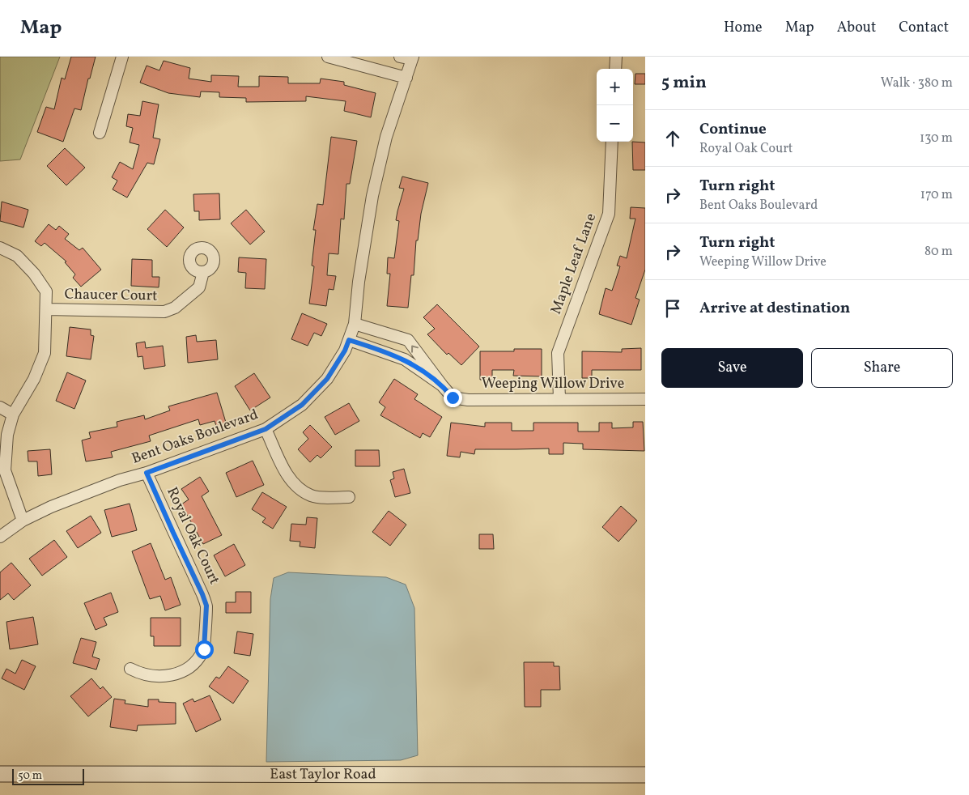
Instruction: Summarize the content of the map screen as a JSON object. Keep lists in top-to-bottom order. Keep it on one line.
{"streets":{"main road":["East Taylor Road"],"street":["Maple Leaf Lane","Chaucer Court","Weeping Willow Drive","Bent Oaks Boulevard","Royal Oak Court"]},"crossings":[["Maple Leaf Lane","Weeping Willow Drive"],["Weeping Willow Drive","Bent Oaks Boulevard"],["Bent Oaks Boulevard","Royal Oak Court"]],"scale_bar":"50 m","page":{"header":"Map","nav":["Home","Map","About","Contact"],"heading":["5 min","Walk · 380 m"],"map_buttons":["+","−"],"list":[["Continue","Royal Oak Court","130 m"],["Turn right","Bent Oaks Boulevard","170 m"],["Turn right","Weeping Willow Drive","80 m"],"Arrive at destination"],"buttons":["Save","Share"],"scale":"50 m"}}
